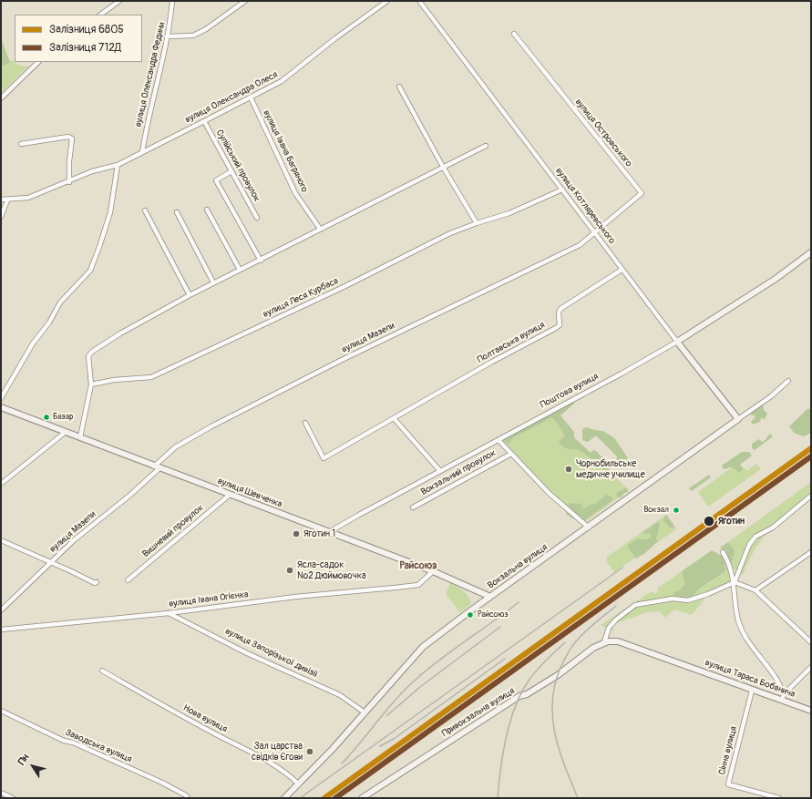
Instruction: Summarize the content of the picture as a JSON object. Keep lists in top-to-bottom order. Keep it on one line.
{"streets":{"street":["вулиця Олександра Федини","вулиця Олександра Олеся","вулиця Островського","вулиця Івана Багряного","Супійський провулок","вулиця Котляревського","вулиця Леся Курбаса","вулиця Мазепи","Полтавська вулиця","Поштова вулиця","Вокзальний провулок","вулиця Шевченка","Вишневий провулок","Вокзальна вулиця","вулиця Івана Огієнка","вулиця Запорізької дивізії","вулиця Тараса Бобанича","Привокзальна вулиця","Нова вулиця","Заводська вулиця","Сінна вулиця"]},"crossings":[["вулиця Олександра Федини","вулиця Олександра Олеся"],["вулиця Олександра Олеся","вулиця Івана Багряного"],["вулиця Олександра Олеся","Супійський провулок"],["вулиця Островського","вулиця Котляревського"],["вулиця Островського","вулиця Мазепи"],["вулиця Котляревського","вулиця Леся Курбаса"],["вулиця Котляревського","вулиця Мазепи"],["вулиця Котляревського","Полтавська вулиця"],["вулиця Котляревського","Поштова вулиця"],["вулиця Котляревського","Вокзальна вулиця"],["вулиця Мазепи","вулиця Шевченка"],["Поштова вулиця","Вокзальний провулок"],["Поштова вулиця","вулиця Шевченка"],["Вокзальний провулок","Вокзальна вулиця"],["вулиця Шевченка","Вишневий провулок"],["вулиця Шевченка","Вокзальна вулиця"],["вулиця Шевченка","вулиця Івана Огієнка"],["Вокзальна вулиця","вулиця Запорізької дивізії"],["Вокзальна вулиця","Нова вулиця"],["вулиця Івана Огієнка","вулиця Запорізької дивізії"],["вулиця Тараса Бобанича","Привокзальна вулиця"],["вулиця Тараса Бобанича","Сінна вулиця"]],"districts":["Райсоюз"],"places":["Базар","Чорнобильське медичне училище","Вокзал","Яготин","Яготин 1","Ясла-садок №2 Дюймовочка","Райсоюз","Зал царства свідків Єгови"],"lines":["rail line 6805","rail line 712Д"],"legend":["Залізниця 6805","Залізниця 712Д"],"north":"top left"}
